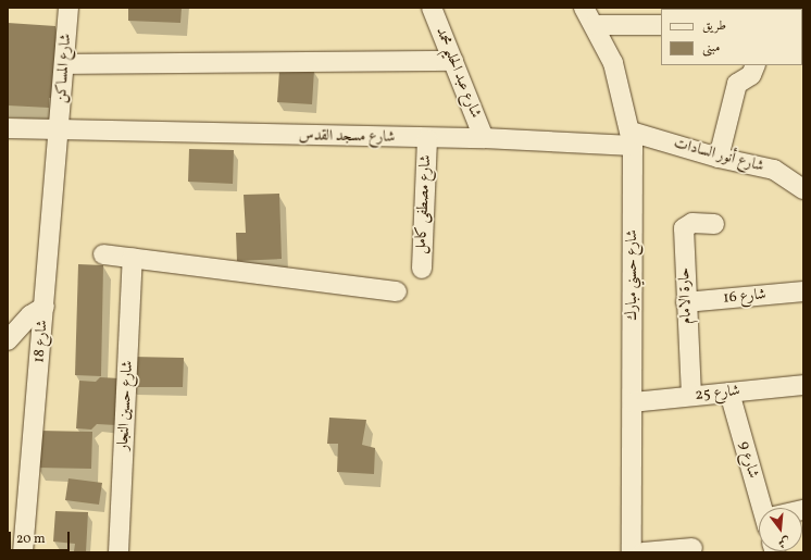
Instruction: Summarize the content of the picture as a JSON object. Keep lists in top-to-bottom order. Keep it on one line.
{"streets":{"street":["شارع المساكن","شارع عبد الحليم محمد","شارع مسجد القدس","شارع أنور السادات","شارع مصطفى كامل","شارع حسني مبارك","حارة الامام","شارع 16","شارع 18","شارع 25","شارع حسين النجار","شارع 9"]},"crossings":[["شارع المساكن","شارع مسجد القدس"],["شارع المساكن","شارع 18"],["شارع عبد الحليم محمد","شارع مسجد القدس"],["شارع مسجد القدس","شارع أنور السادات"],["شارع مسجد القدس","شارع مصطفى كامل"],["شارع مسجد القدس","شارع حسني مبارك"],["شارع مسجد القدس","شارع 18"],["شارع أنور السادات","شارع حسني مبارك"],["شارع حسني مبارك","شارع 25"],["حارة الامام","شارع 16"],["حارة الامام","شارع 25"],["شارع 25","شارع 9"]],"legend":["طريق","مبنى"],"scale_bar":"20 m","north":"bottom"}
